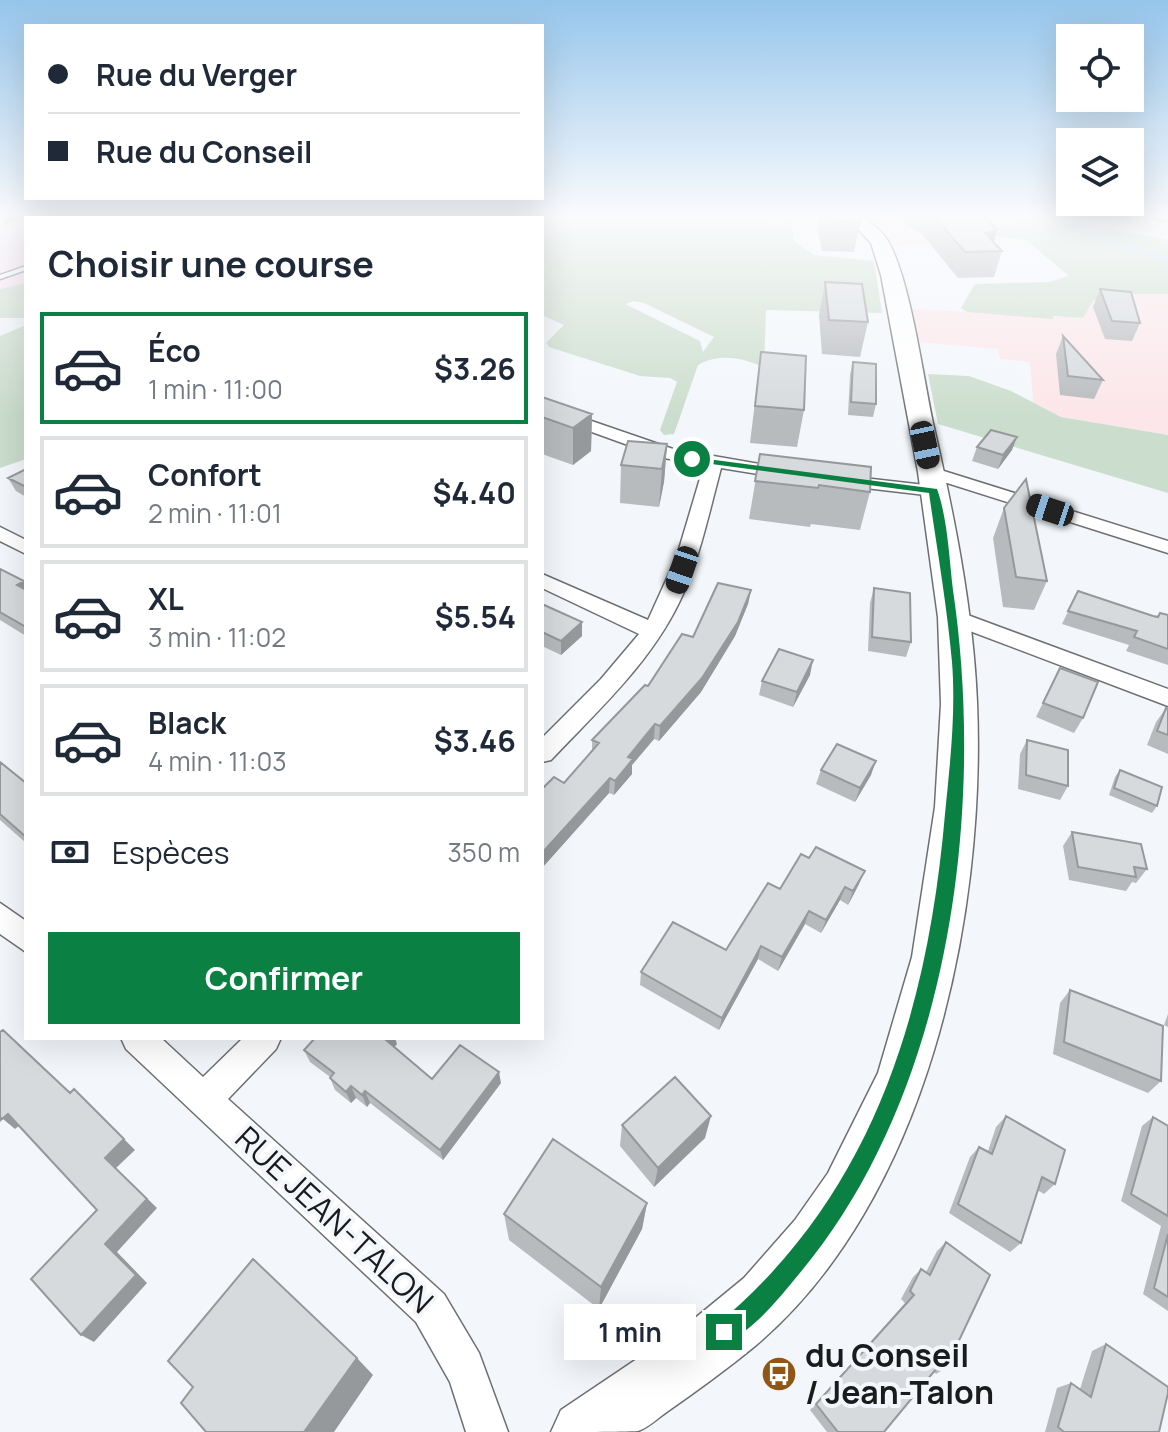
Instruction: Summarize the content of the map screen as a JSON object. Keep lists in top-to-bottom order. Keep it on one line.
{"streets":{"street":["RUE JEAN-TALON"]},"places":{"bus stop":["du Conseil / Jean-Talon"]},"page":{"banner":["Rue du Verger","Rue du Conseil"],"heading":"Choisir une course","list":[{"name":"Éco","note":"1 min · 11:00","value":"$3.26"},{"name":"Confort","note":"2 min · 11:01","value":"$4.40"},{"name":"XL","note":"3 min · 11:02","value":"$5.54"},{"name":"Black","note":"4 min · 11:03","value":"$3.46"}],"pay":["Espèces","350 m"],"buttons":"Confirmer","bubble":"1 min"}}
